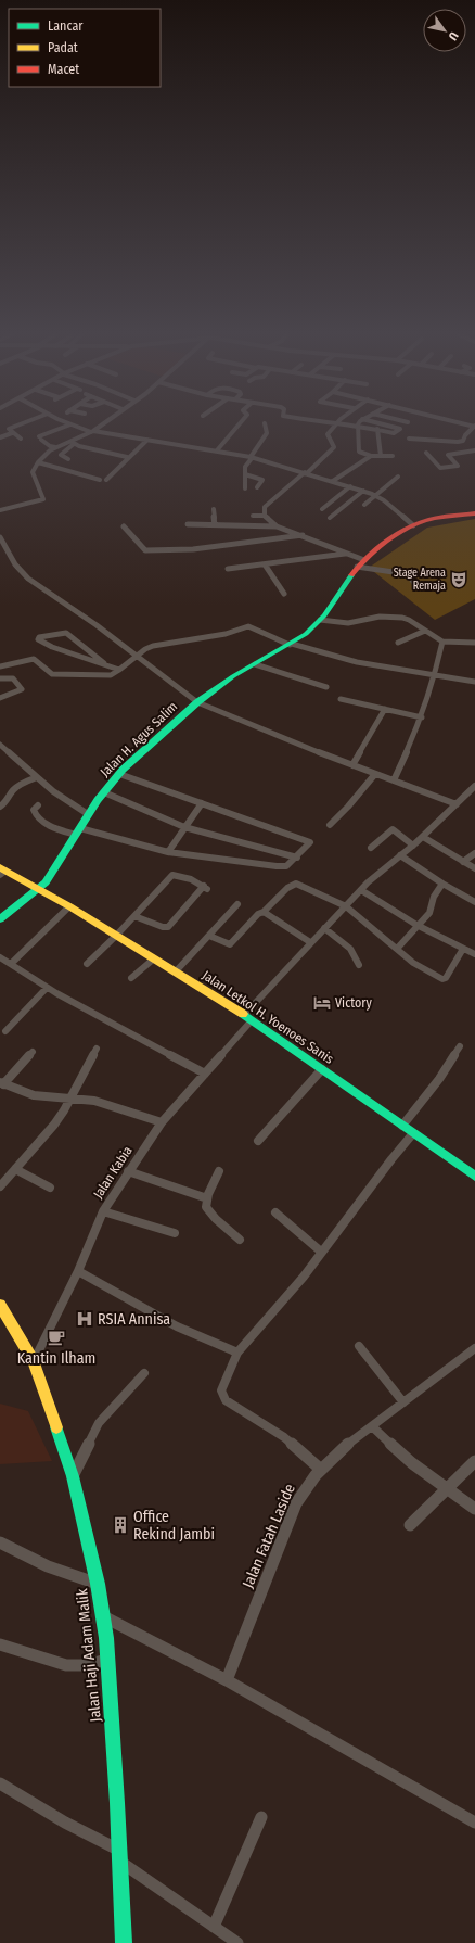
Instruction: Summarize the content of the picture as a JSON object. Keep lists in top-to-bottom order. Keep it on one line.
{"streets":{"main road":["Jalan H. Agus Salim","Jalan Letkol H. Yoenoes Sanis","Jalan Haji Adam Malik"],"street":["Jalan Kabia","Jalan Fatah Laside"]},"crossings":[["Jalan H. Agus Salim","Jalan Letkol H. Yoenoes Sanis"],["Jalan Letkol H. Yoenoes Sanis","Jalan Kabia"],["Jalan Kabia","Jalan Haji Adam Malik"]],"places":{"theatre":["Stage Arena Remaja"],"hotel":["Victory"],"hospital":["RSIA Annisa"],"cafe":["Kantin Ilham"],"building":["Office Rekind Jambi"]},"legend":["Lancar","Padat","Macet"],"north":"bottom right"}
